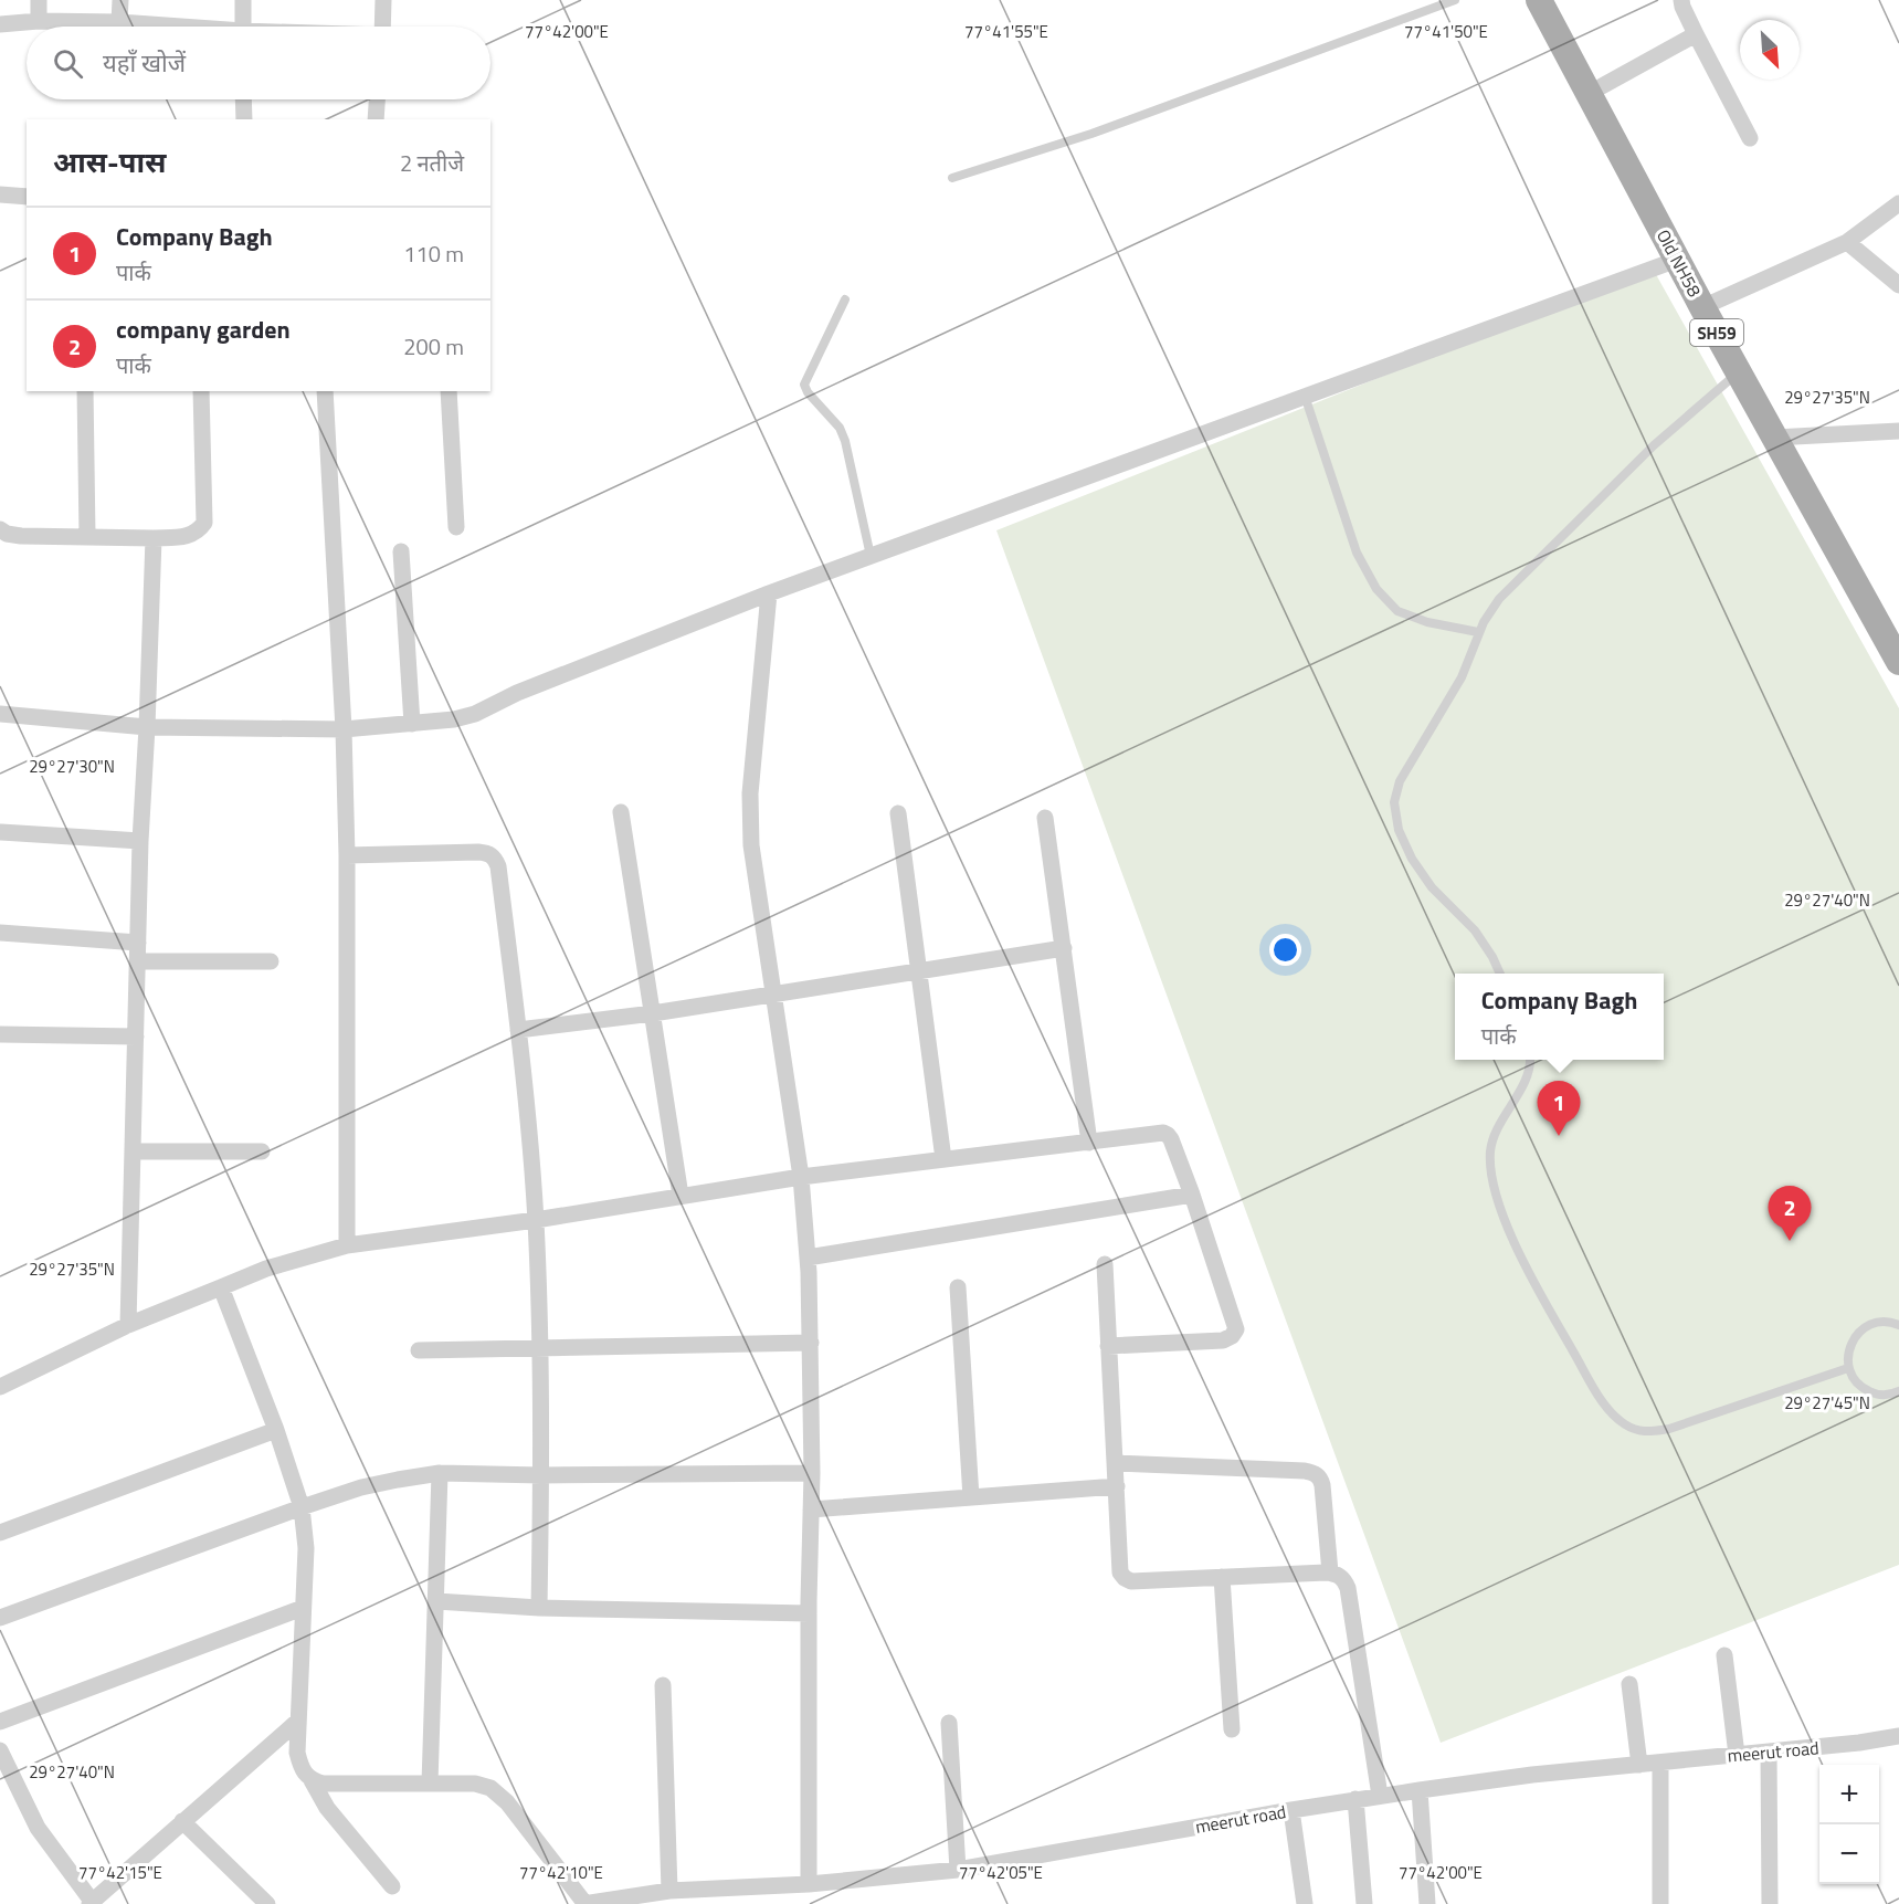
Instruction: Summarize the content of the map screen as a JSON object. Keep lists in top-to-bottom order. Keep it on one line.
{"streets":{"main road":["Old NH58","SH59"],"street":["meerut road"]},"north":"bottom right","page":{"search":"यहाँ खोजें","heading":["आस-पास","2 नतीजे"],"list":[{"mark":"1","name":"Company Bagh","note":"पार्क","value":"110 m"},{"mark":"2","name":"company garden","note":"पार्क","value":"200 m"}],"popup":["Company Bagh","पार्क"],"pins":["1","2"],"map_buttons":["+","−"]},"coordinates":["77°42'00\"E","77°41'55\"E","77°41'50\"E","29°27'35\"N","29°27'30\"N","29°27'40\"N","29°27'45\"N","77°42'15\"E","77°42'10\"E","77°42'05\"E"]}
